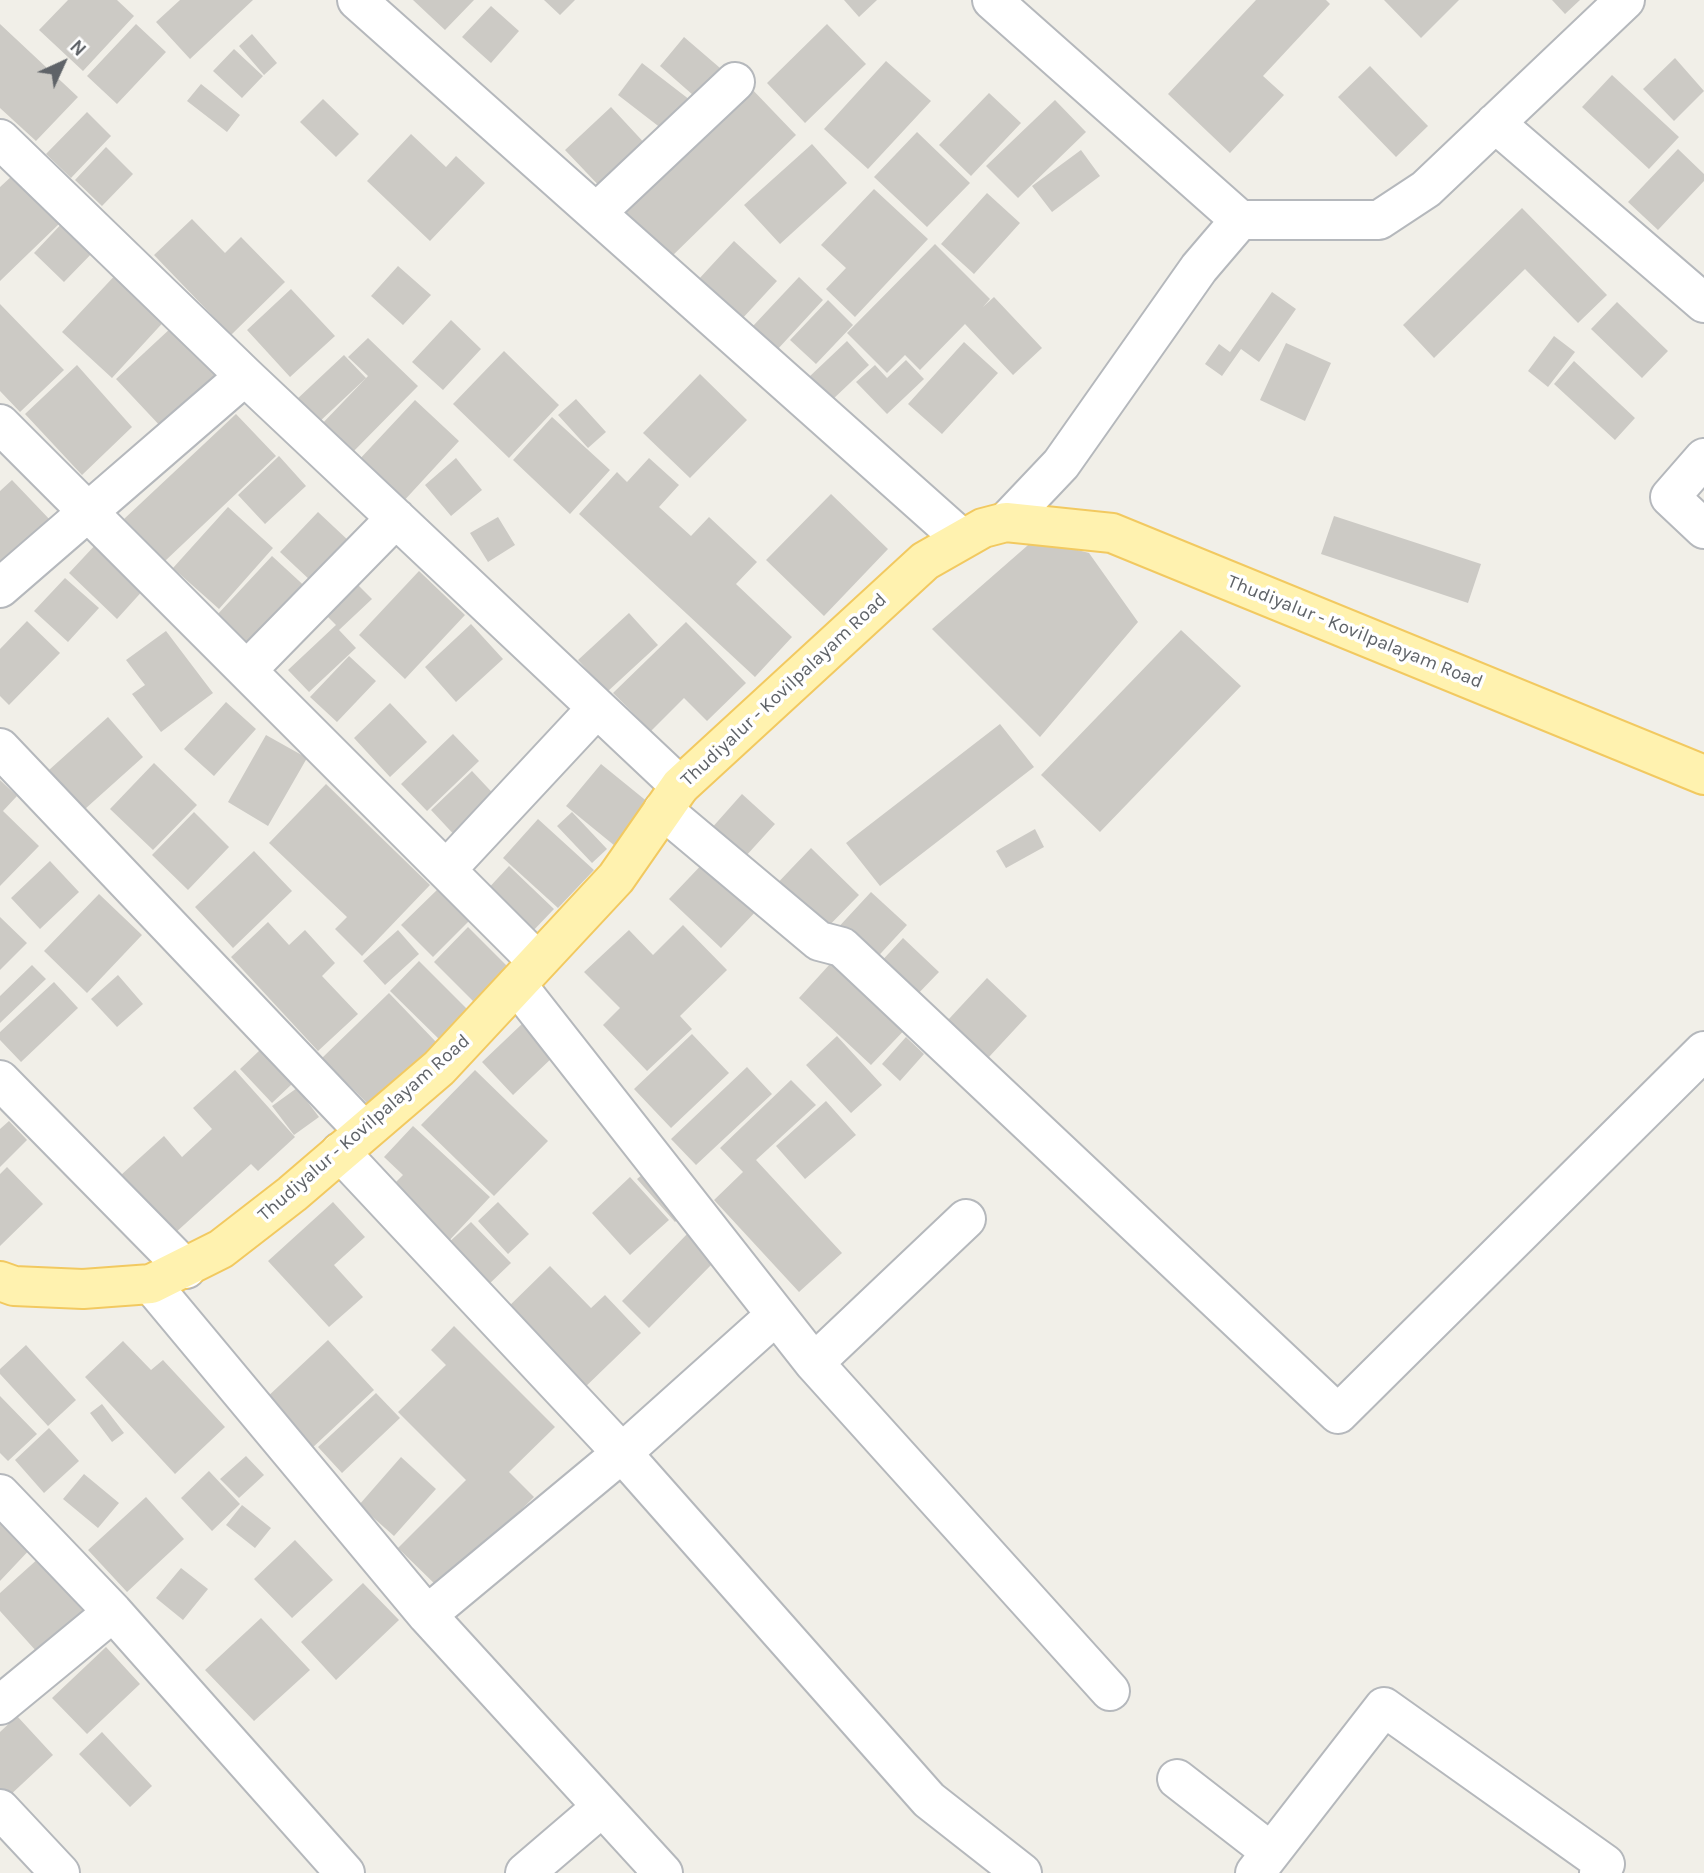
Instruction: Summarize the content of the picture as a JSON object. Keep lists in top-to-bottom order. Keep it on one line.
{"streets":{"main road":["Thudiyalur - Kovilpalayam Road"]},"north":"top right"}
